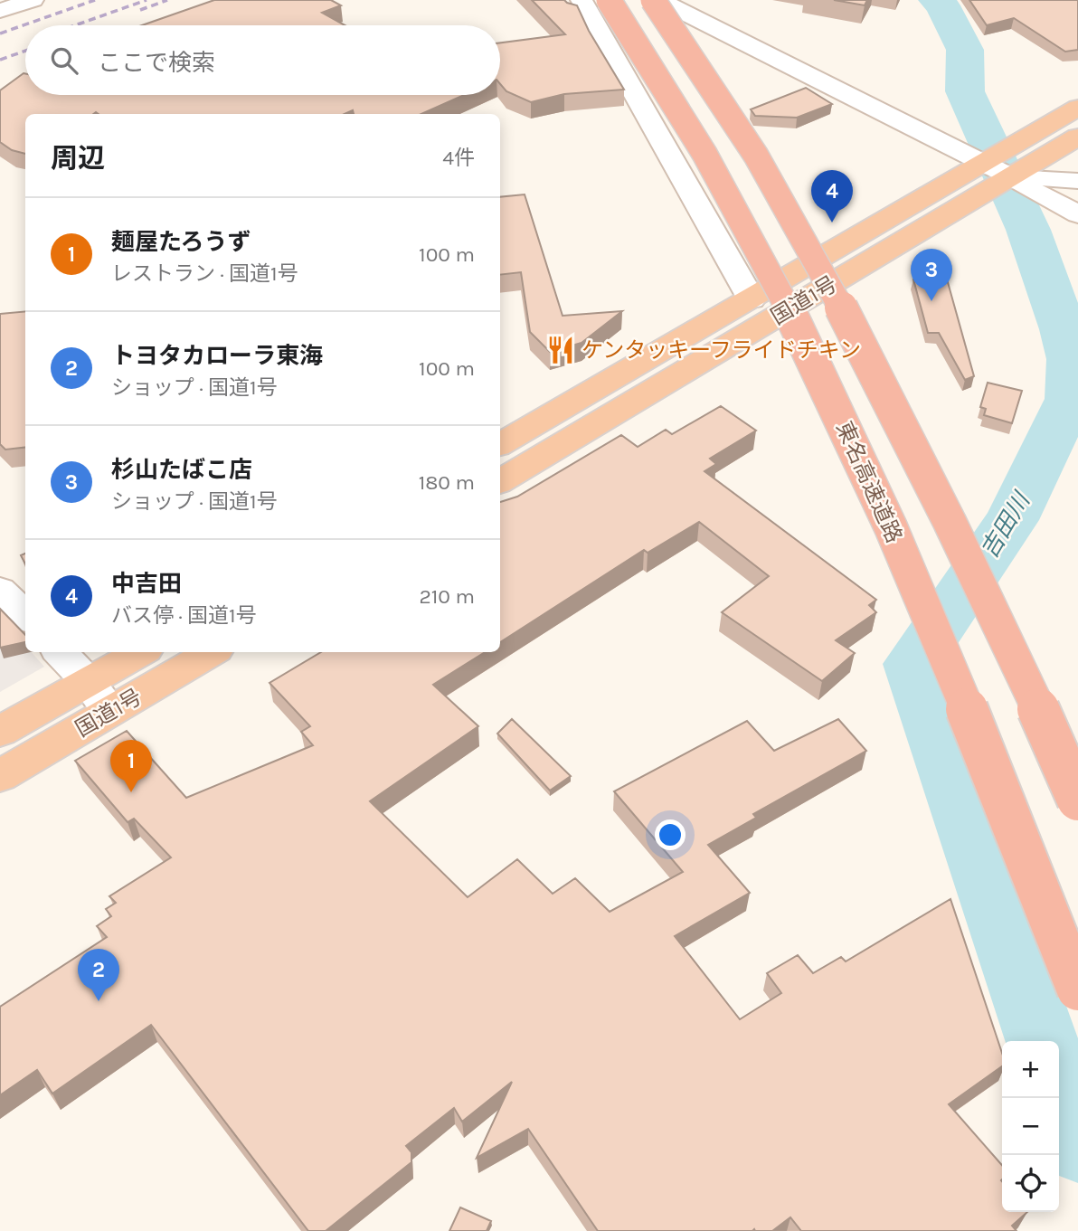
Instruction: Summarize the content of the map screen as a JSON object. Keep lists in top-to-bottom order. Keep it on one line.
{"streets":{"highway":["国道1号","東名高速道路"]},"water":["吉田川"],"places":{"restaurant":["ケンタッキーフライドチキン"]},"page":{"search":"ここで検索","heading":["周辺","4件"],"pins":["4","3","1","2"],"list":[{"mark":"1","name":"麺屋たろうず","note":"レストラン · 国道1号","value":"100 m"},{"mark":"2","name":"トヨタカローラ東海","note":"ショップ · 国道1号","value":"100 m"},{"mark":"3","name":"杉山たばこ店","note":"ショップ · 国道1号","value":"180 m"},{"mark":"4","name":"中吉田","note":"バス停 · 国道1号","value":"210 m"}],"map_buttons":["+","−"]}}
